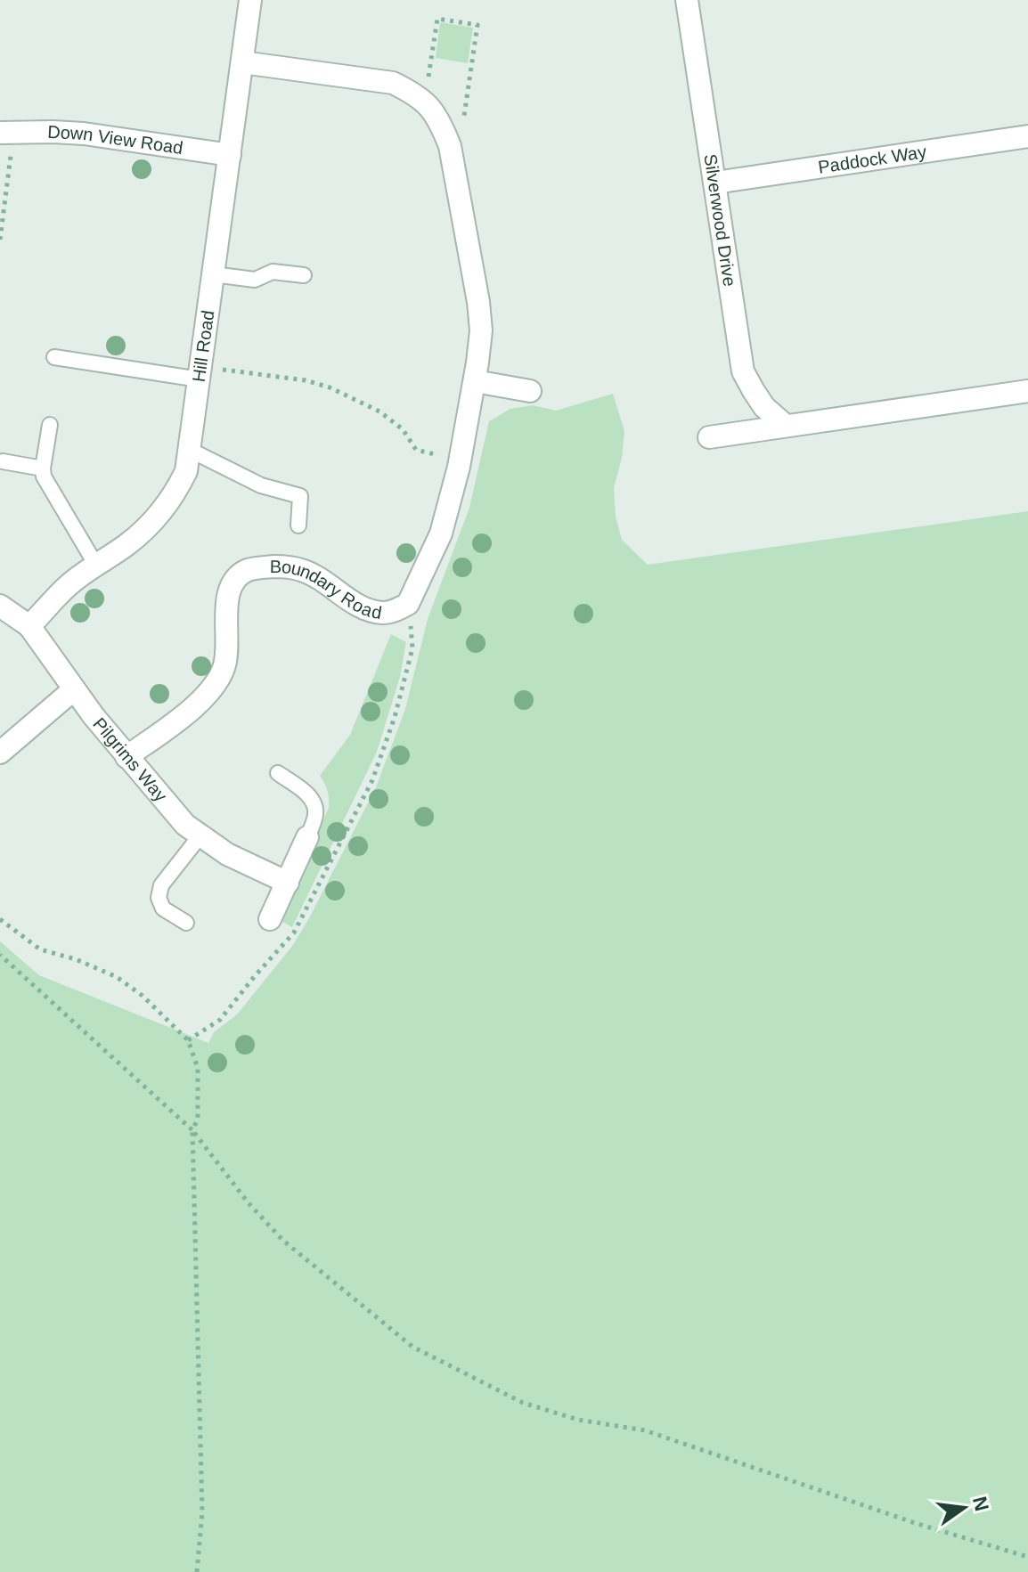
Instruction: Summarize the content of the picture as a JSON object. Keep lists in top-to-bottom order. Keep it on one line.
{"streets":{"street":["Down View Road","Paddock Way","Silverwood Drive","Hill Road","Boundary Road","Pilgrims Way"]},"crossings":[["Down View Road","Hill Road"],["Paddock Way","Silverwood Drive"],["Hill Road","Boundary Road"],["Hill Road","Pilgrims Way"],["Boundary Road","Pilgrims Way"]],"north":"right"}
